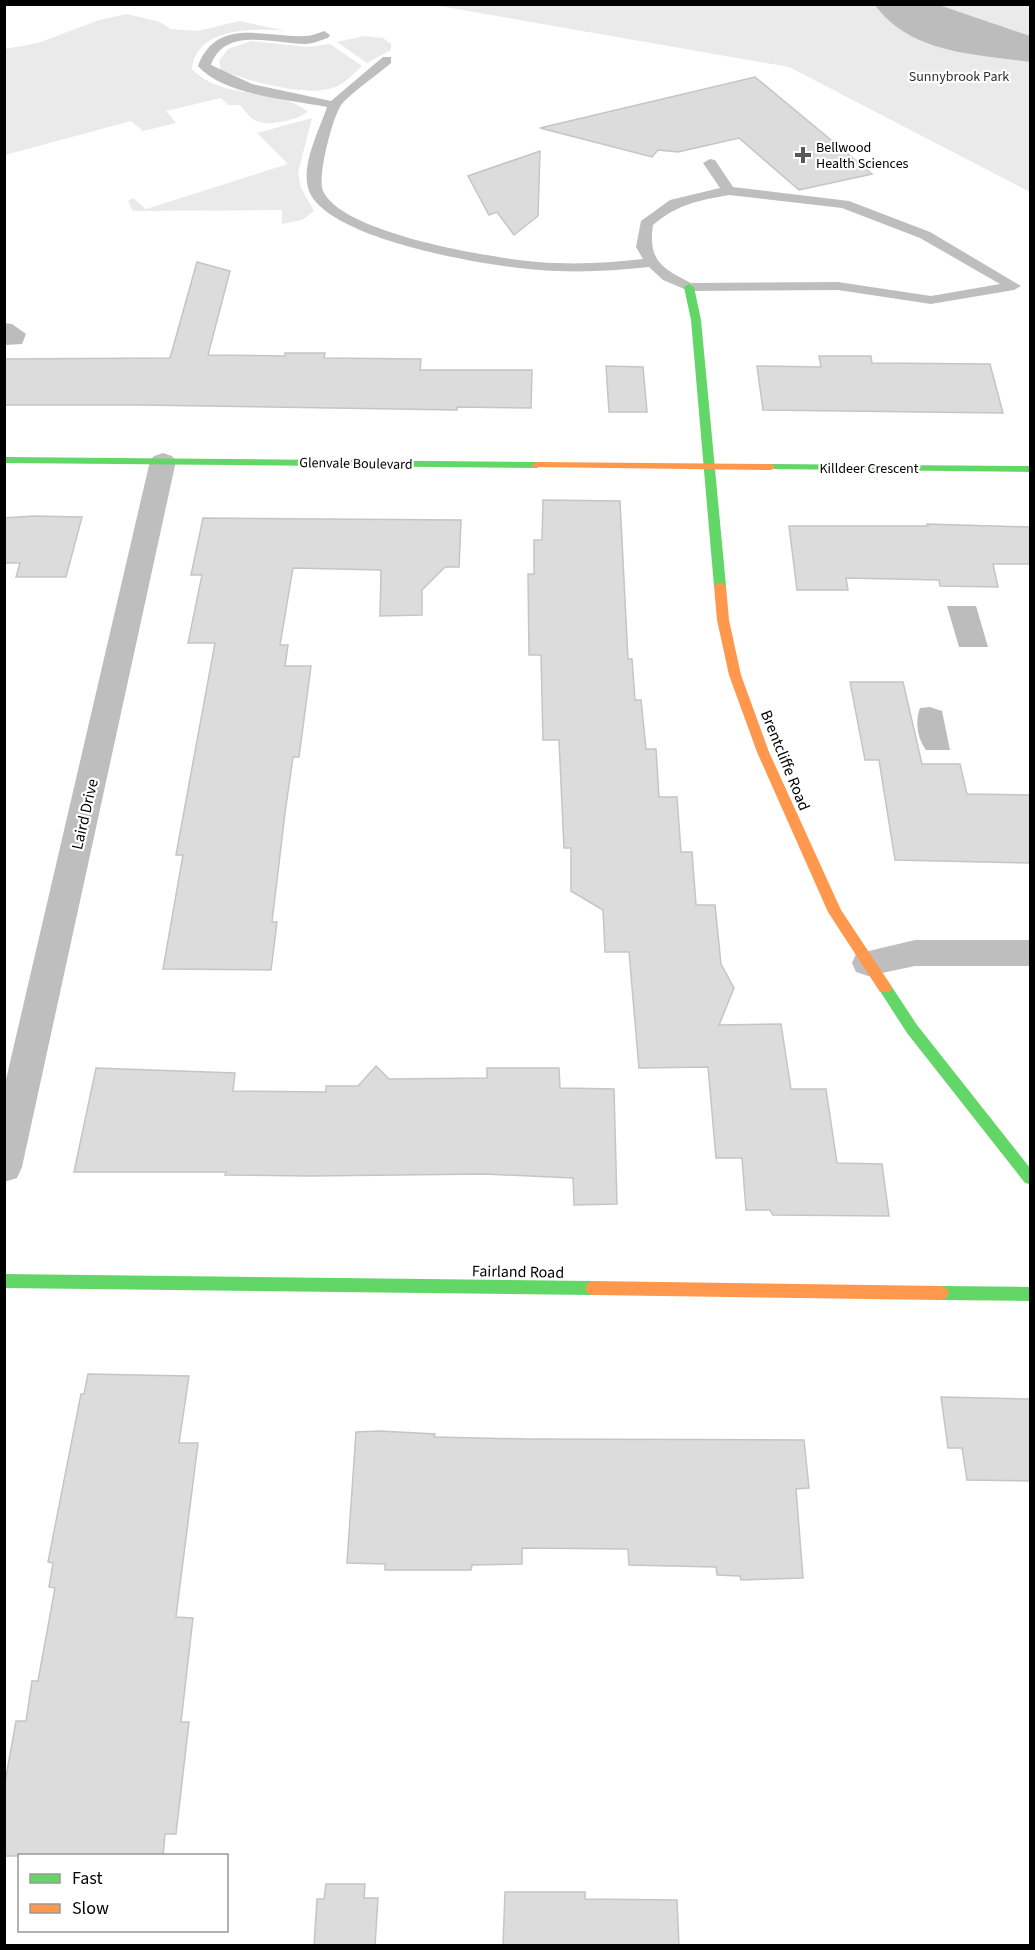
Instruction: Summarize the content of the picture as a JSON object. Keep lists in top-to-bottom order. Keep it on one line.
{"streets":{"street":["Glenvale Boulevard","Killdeer Crescent","Brentcliffe Road","Laird Drive","Fairland Road"]},"crossings":[["Glenvale Boulevard","Killdeer Crescent"],["Glenvale Boulevard","Brentcliffe Road"],["Glenvale Boulevard","Laird Drive"],["Killdeer Crescent","Brentcliffe Road"]],"parks":["Sunnybrook Park"],"places":{"health":["Bellwood Health Sciences"]},"legend":["Fast","Slow"]}
